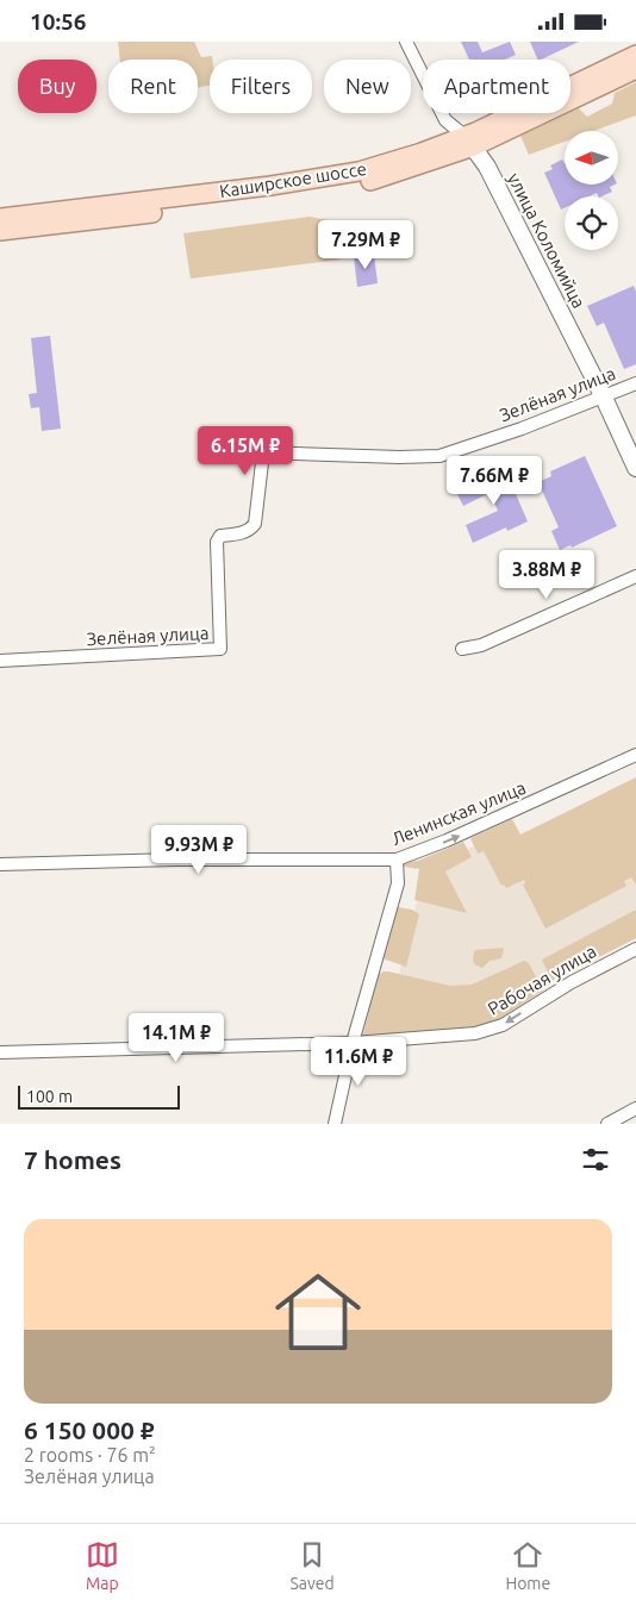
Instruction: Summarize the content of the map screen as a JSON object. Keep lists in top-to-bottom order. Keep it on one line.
{"streets":{"main road":["Каширское шоссе","улица Коломийца"],"street":["Зелёная улица","Ленинская улица","Рабочая улица"]},"crossings":[["Каширское шоссе","улица Коломийца"],["улица Коломийца","Зелёная улица"]],"one_way":["Ленинская улица","Рабочая улица"],"scale_bar":"100 m","north":"left","page":{"status":"10:56","chip":["Buy","Rent","Filters","New","Apartment"],"price":["7.29M ₽","6.15M ₽","7.66M ₽","3.88M ₽","9.93M ₽","14.1M ₽","11.6M ₽"],"scale":"100 m","heading":"7 homes","list":[{"name":"6 150 000 ₽","note":"2 rooms · 76 m² · Зелёная улица"}],"tabs":["Map","Saved","Home"]}}
